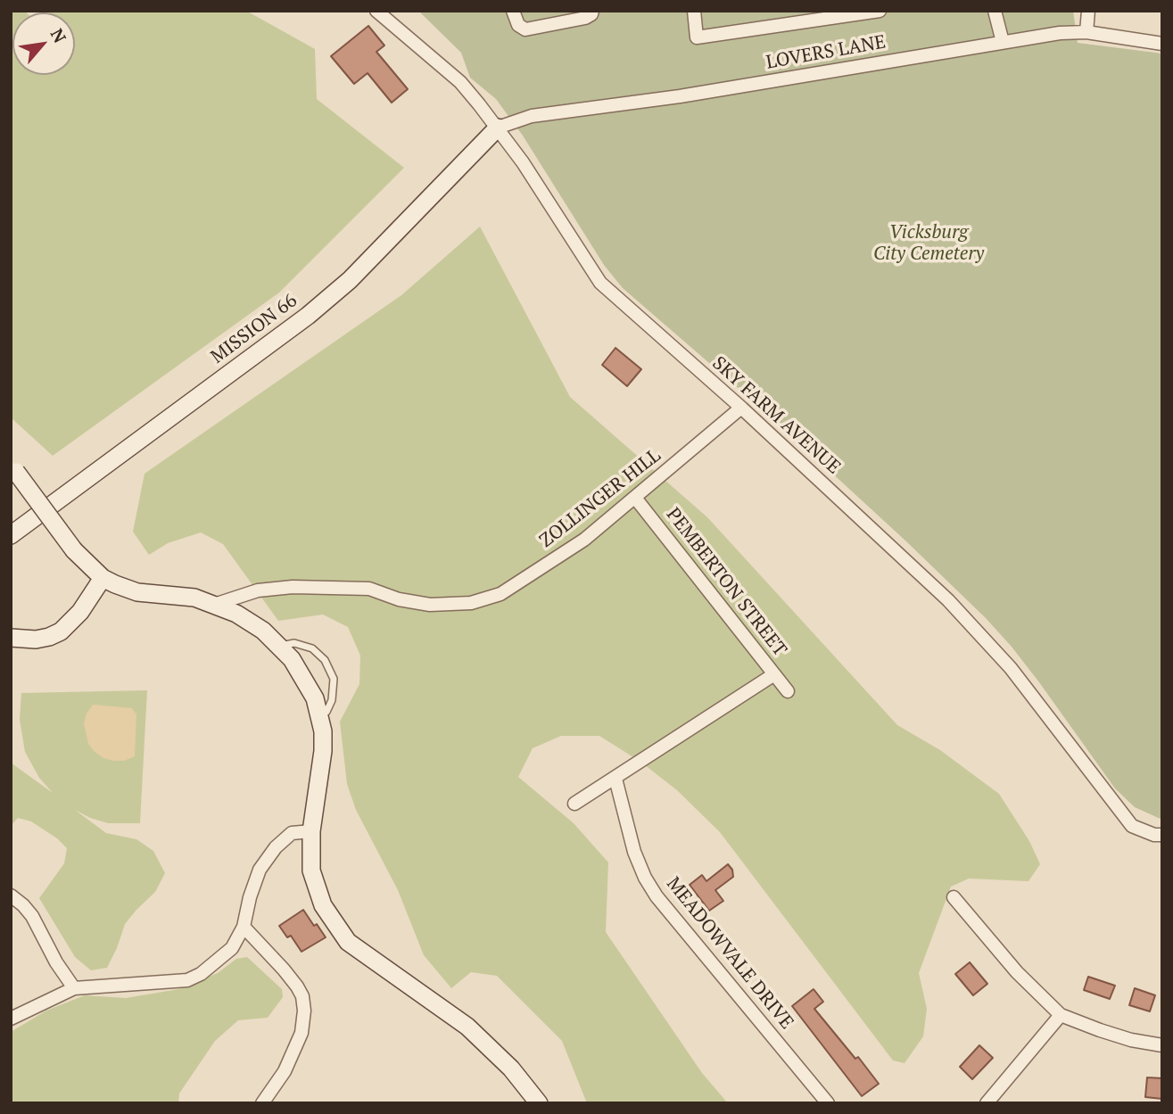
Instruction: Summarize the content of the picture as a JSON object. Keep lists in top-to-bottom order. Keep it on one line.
{"streets":{"street":["LOVERS LANE","MISSION 66","SKY FARM AVENUE","ZOLLINGER HILL","PEMBERTON STREET","MEADOWVALE DRIVE"]},"crossings":[["LOVERS LANE","MISSION 66"],["LOVERS LANE","SKY FARM AVENUE"],["MISSION 66","SKY FARM AVENUE"],["SKY FARM AVENUE","ZOLLINGER HILL"],["ZOLLINGER HILL","PEMBERTON STREET"]],"parks":["Vicksburg City Cemetery"],"north":"top right"}
